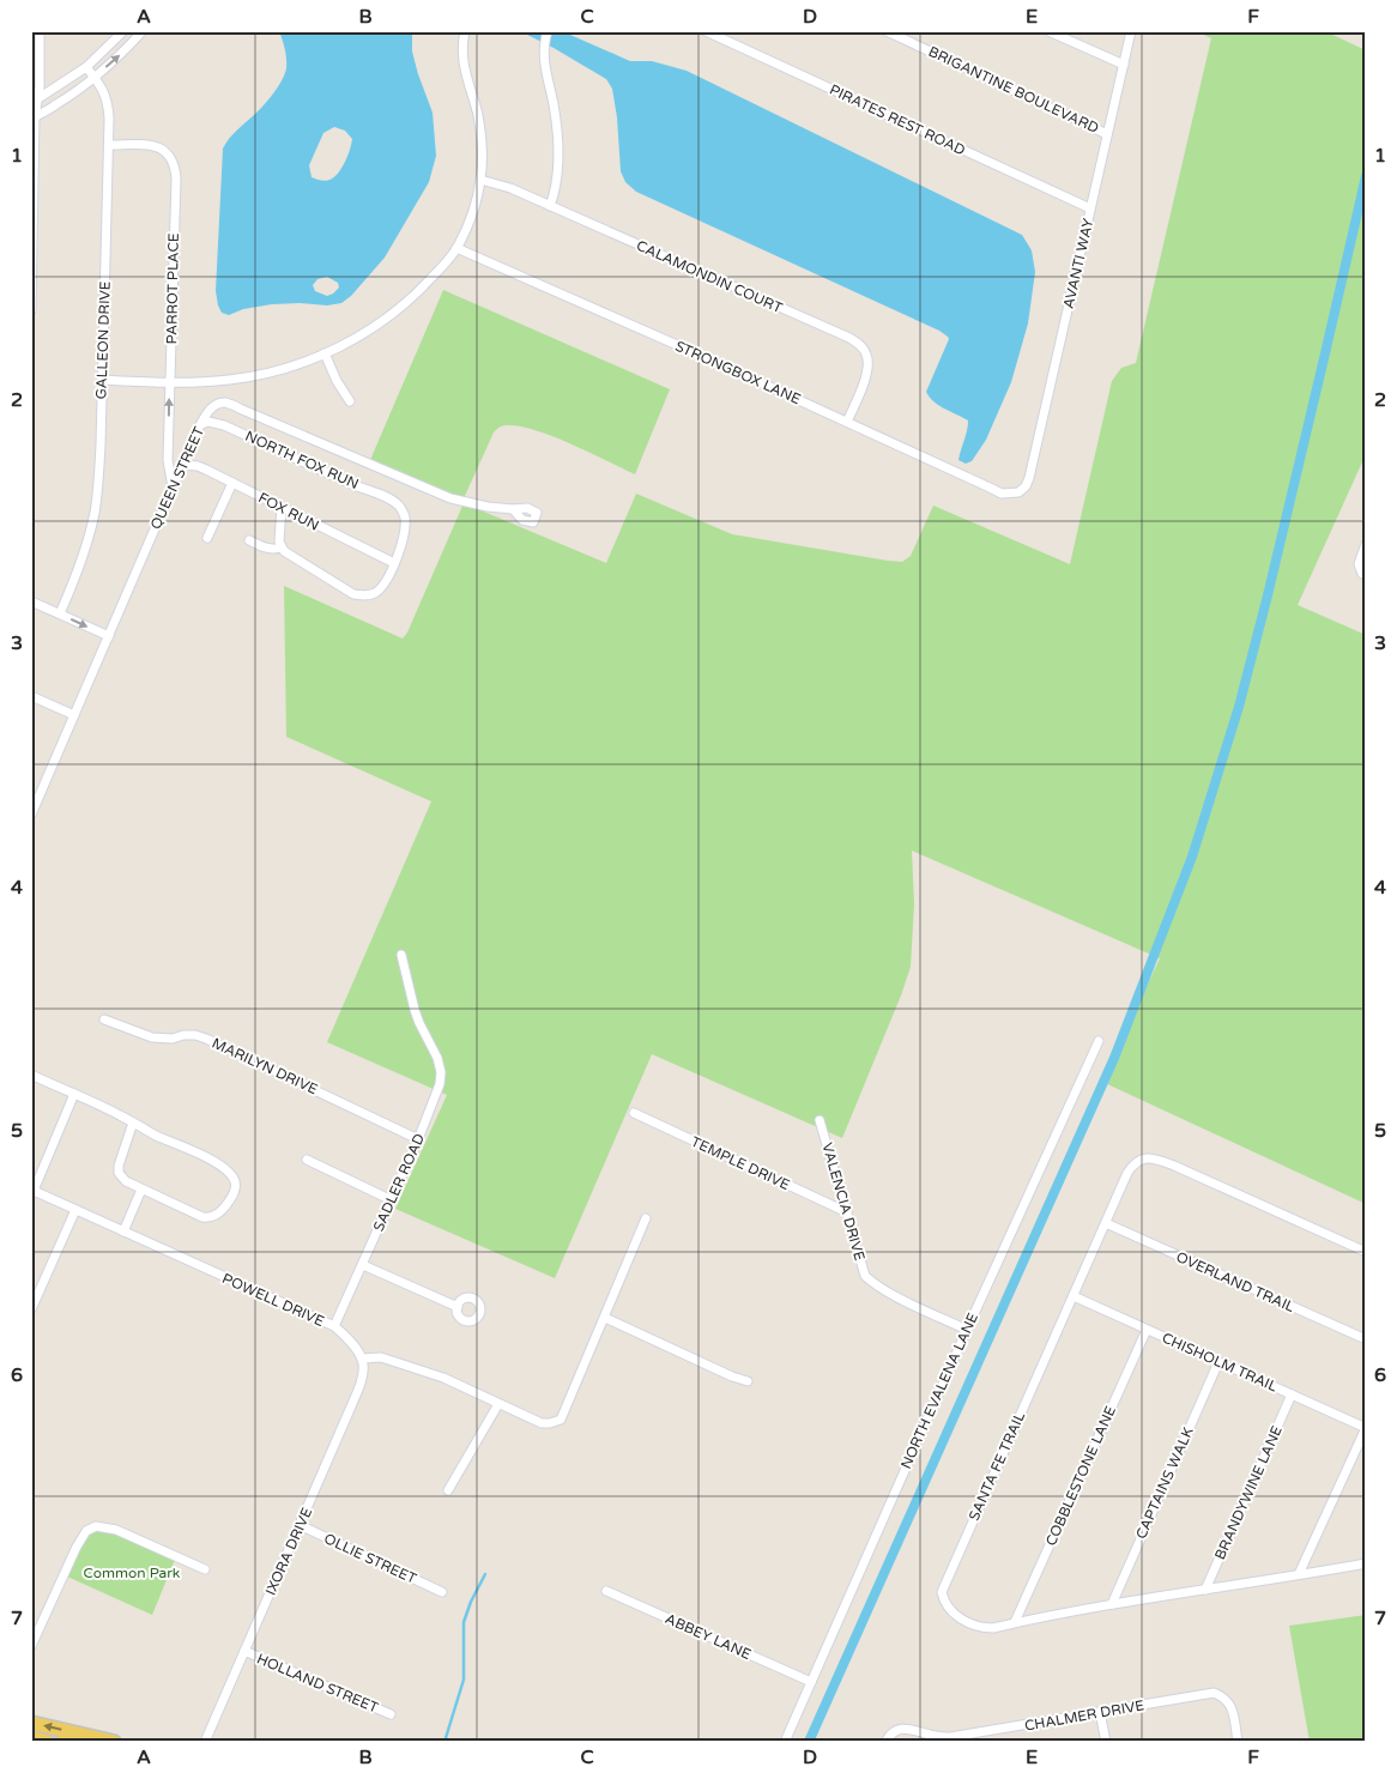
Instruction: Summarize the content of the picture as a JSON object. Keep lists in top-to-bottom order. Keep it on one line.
{"streets":{"street":["BRIGANTINE BOULEVARD","PIRATES REST ROAD","AVANTI WAY","CALAMONDIN COURT","PARROT PLACE","GALLEON DRIVE","STRONGBOX LANE","NORTH FOX RUN","QUEEN STREET","FOX RUN","MARILYN DRIVE","TEMPLE DRIVE","SADLER ROAD","VALENCIA DRIVE","OVERLAND TRAIL","POWELL DRIVE","CHISHOLM TRAIL","NORTH EVALENA LANE","SANTA FE TRAIL","COBBLESTONE LANE","CAPTAINS WALK","BRANDYWINE LANE","IXORA DRIVE","OLLIE STREET","ABBEY LANE","HOLLAND STREET","CHALMER DRIVE"]},"crossings":[["BRIGANTINE BOULEVARD","AVANTI WAY"],["PIRATES REST ROAD","AVANTI WAY"],["AVANTI WAY","STRONGBOX LANE"],["CALAMONDIN COURT","STRONGBOX LANE"],["PARROT PLACE","GALLEON DRIVE"],["PARROT PLACE","QUEEN STREET"],["NORTH FOX RUN","QUEEN STREET"],["NORTH FOX RUN","FOX RUN"],["QUEEN STREET","FOX RUN"],["MARILYN DRIVE","SADLER ROAD"],["TEMPLE DRIVE","VALENCIA DRIVE"],["SADLER ROAD","POWELL DRIVE"],["VALENCIA DRIVE","NORTH EVALENA LANE"],["OVERLAND TRAIL","SANTA FE TRAIL"],["POWELL DRIVE","IXORA DRIVE"],["CHISHOLM TRAIL","SANTA FE TRAIL"],["CHISHOLM TRAIL","COBBLESTONE LANE"],["CHISHOLM TRAIL","CAPTAINS WALK"],["CHISHOLM TRAIL","BRANDYWINE LANE"],["NORTH EVALENA LANE","ABBEY LANE"],["SANTA FE TRAIL","COBBLESTONE LANE"],["SANTA FE TRAIL","CAPTAINS WALK"],["SANTA FE TRAIL","BRANDYWINE LANE"],["IXORA DRIVE","OLLIE STREET"],["IXORA DRIVE","HOLLAND STREET"]],"parks":["Common Park"],"grid":{"columns":["A","B","C","D","E","F"],"rows":["1","2","3","4","5","6","7"]}}
